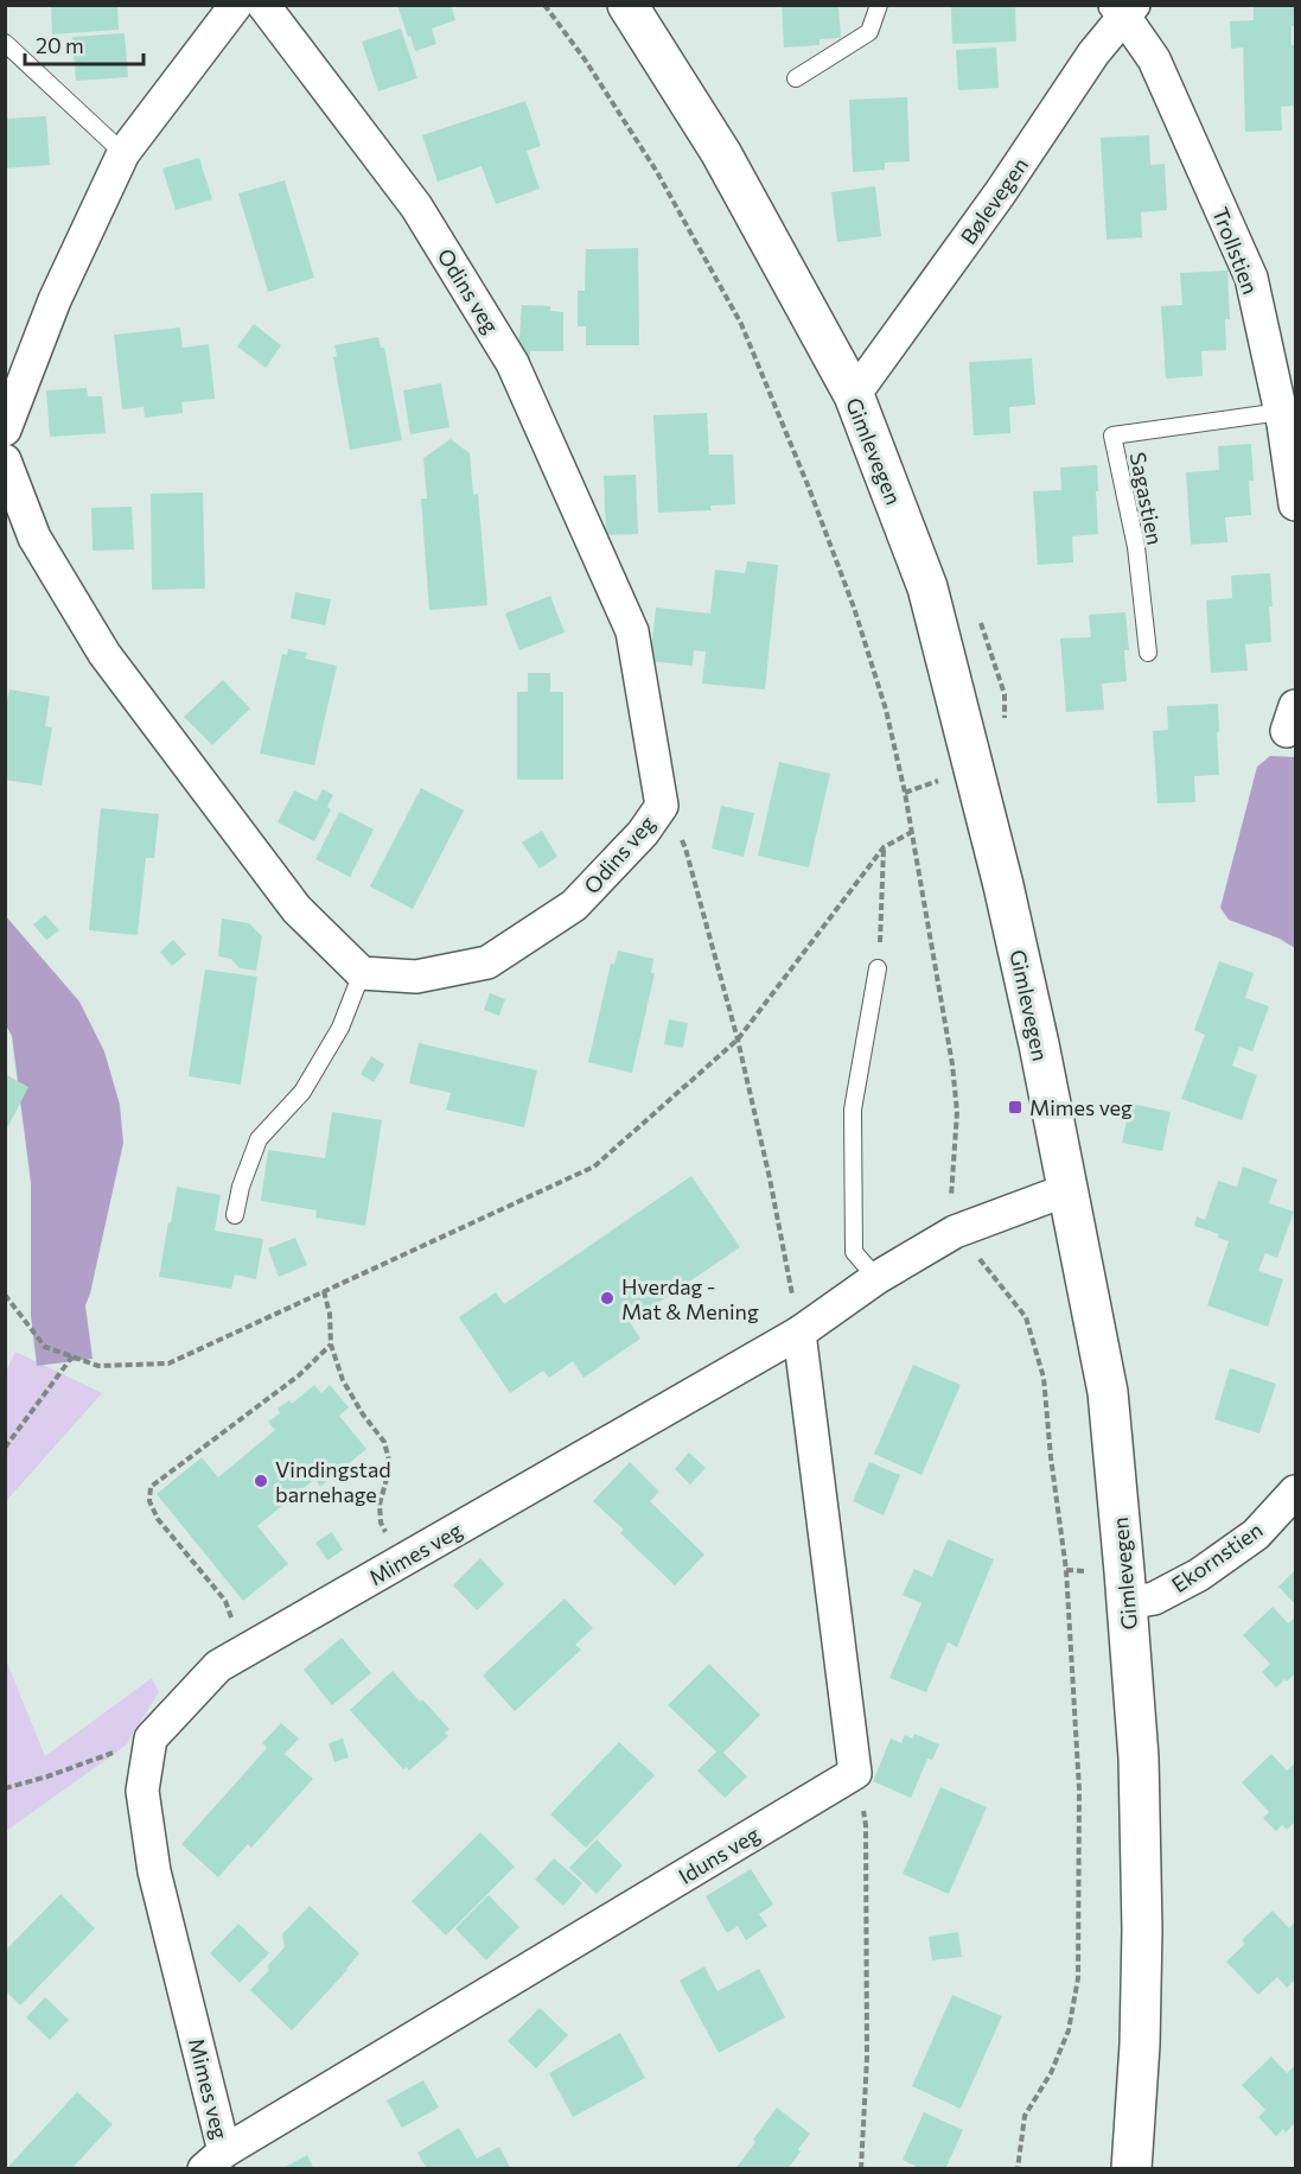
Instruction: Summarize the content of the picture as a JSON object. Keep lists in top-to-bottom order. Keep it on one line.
{"streets":{"street":["Bølevegen","Trollstien","Odins veg","Gimlevegen","Mimes veg","Ekornstien","Iduns veg"],"lane":["Sagastien"]},"crossings":[["Bølevegen","Trollstien"],["Bølevegen","Gimlevegen"],["Trollstien","Sagastien"],["Gimlevegen","Mimes veg"],["Gimlevegen","Ekornstien"],["Mimes veg","Iduns veg"]],"places":{"transit":["Mimes veg"],"other":["Hverdag - Mat & Mening","Vindingstad barnehage"]},"scale_bar":"20 m"}
